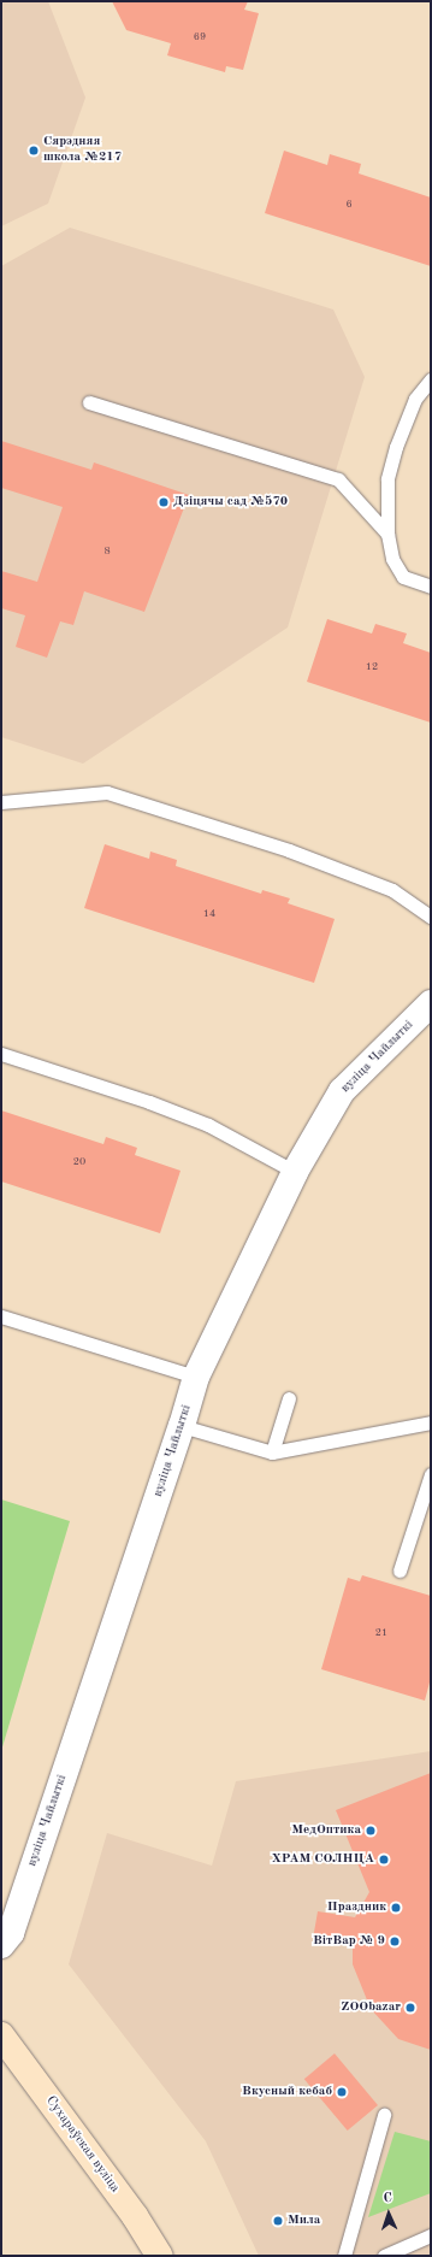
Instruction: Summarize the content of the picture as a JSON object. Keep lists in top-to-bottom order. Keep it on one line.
{"streets":{"main road":["Сухараўская вуліца"],"street":["вуліца Чайлыткі"]},"places":["Сярэдняя школа №217","Дзіцячы сад №570","МедОптика","ХРАМ СОЛНЦА","Праздник","ВітВар № 9","ZOObazar","Вкусный кебаб","Мила"],"house_numbers":["69","6","8","12","14","20","21"],"north":"top"}
